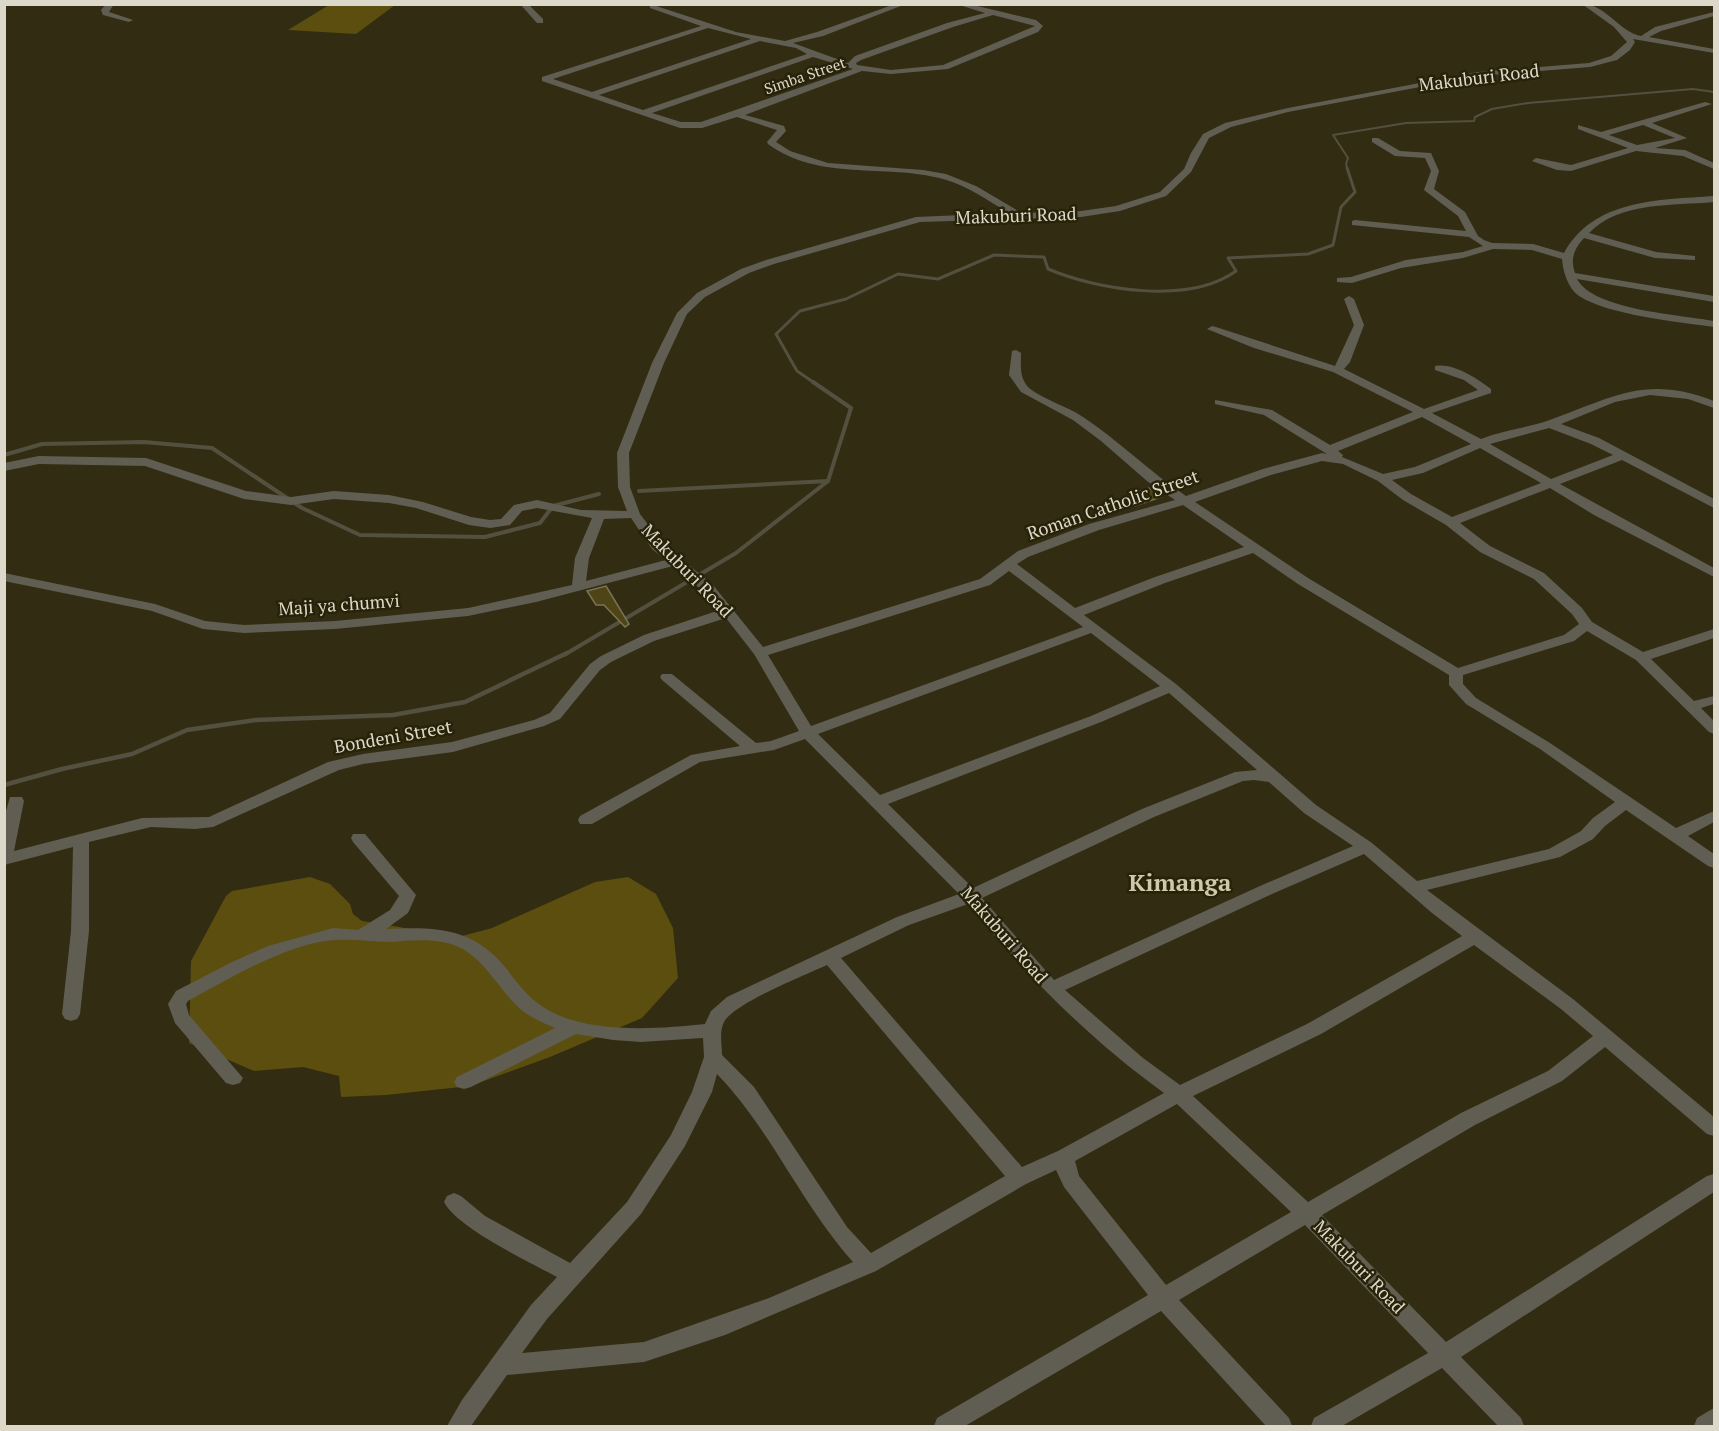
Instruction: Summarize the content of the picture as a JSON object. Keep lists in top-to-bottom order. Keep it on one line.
{"streets":{"street":["Simba Street","Makuburi Road","Roman Catholic Street","Maji ya chumvi","Bondeni Street"]},"crossings":[["Simba Street","Makuburi Road"],["Makuburi Road","Roman Catholic Street"],["Makuburi Road","Maji ya chumvi"],["Makuburi Road","Bondeni Street"]],"districts":["Kimanga"]}
